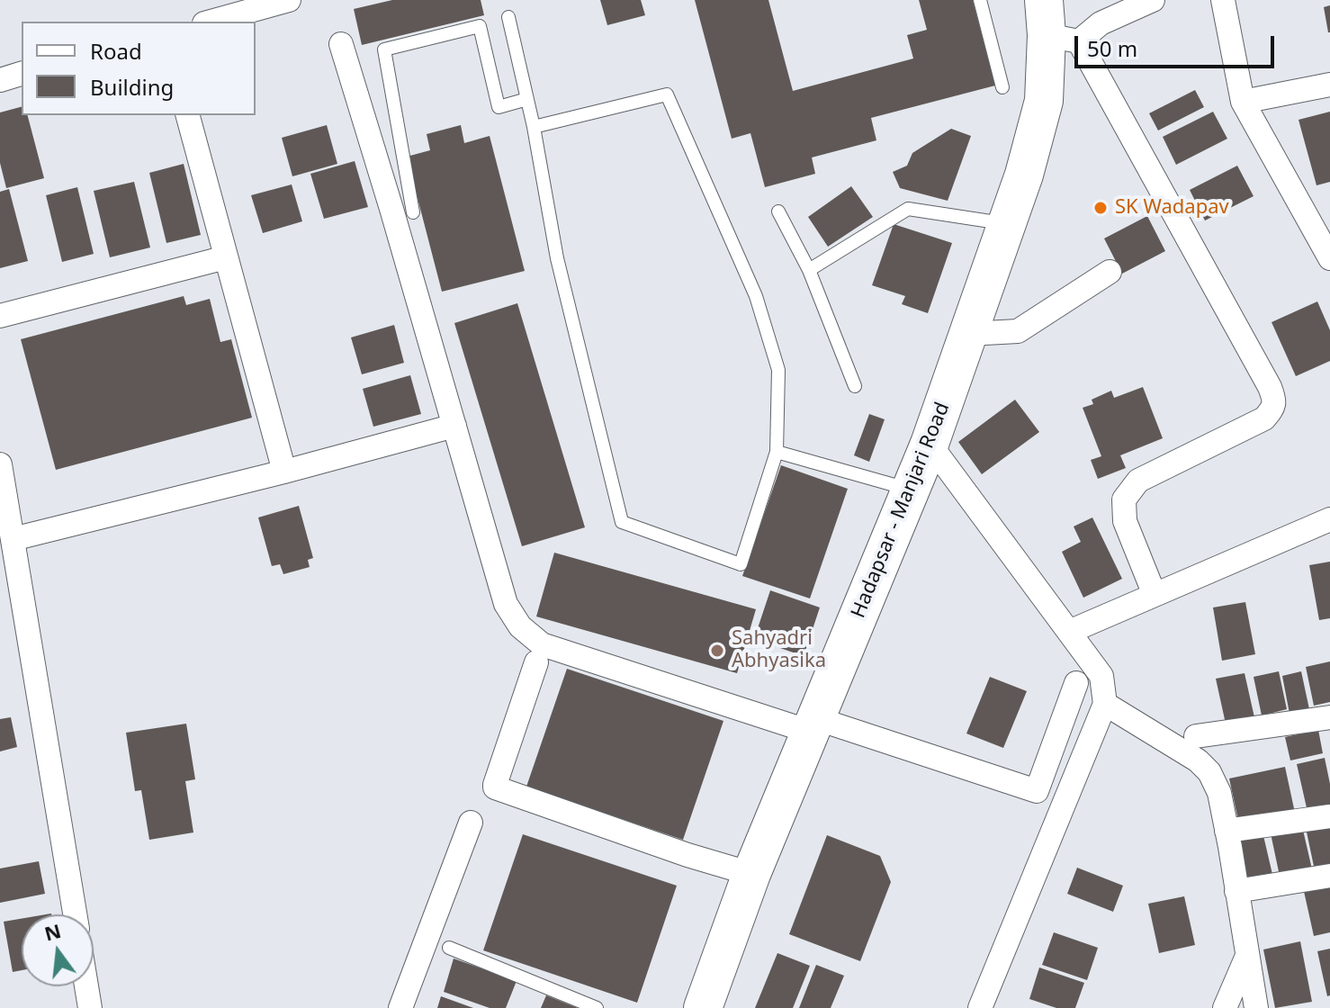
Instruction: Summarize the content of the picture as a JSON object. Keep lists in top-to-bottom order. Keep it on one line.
{"streets":{"main road":["Hadapsar - Manjari Road"]},"places":["SK Wadapav","Sahyadri Abhyasika"],"legend":["Road","Building"],"scale_bar":"50 m","north":"top"}
